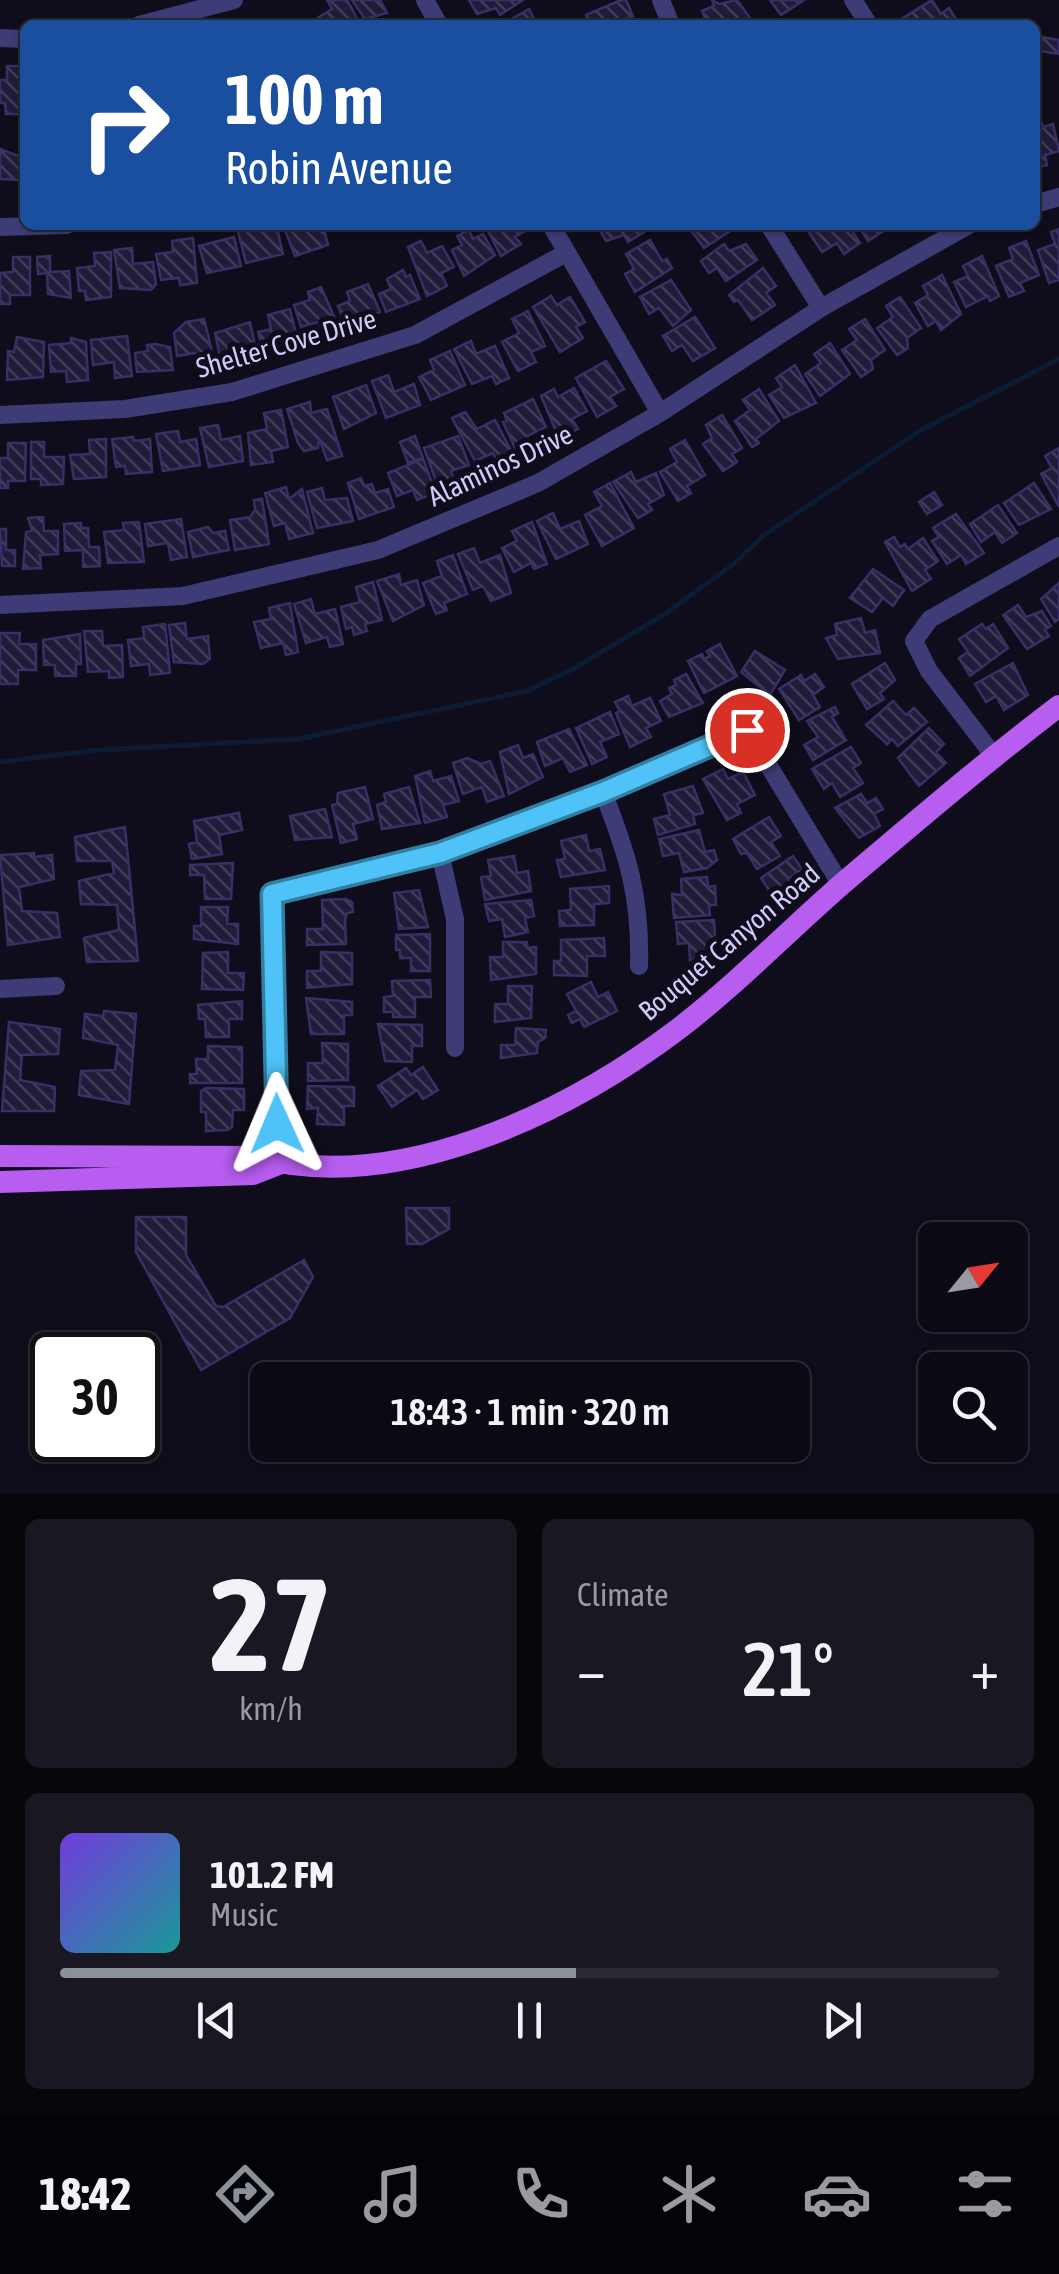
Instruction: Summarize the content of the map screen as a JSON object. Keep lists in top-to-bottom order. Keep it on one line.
{"streets":{"main road":["Bouquet Canyon Road"],"street":["Shelter Cove Drive","Alaminos Drive"]},"north":"top right","page":{"turn":["100 m","Robin Avenue"],"limit":"30","trip":"18:43 · 1 min · 320 m","tile":[["27","km/h"],"Climate"],"heat":["−","21°","+"],"song":["101.2 FM","Music"],"tabs":"18:42"}}
